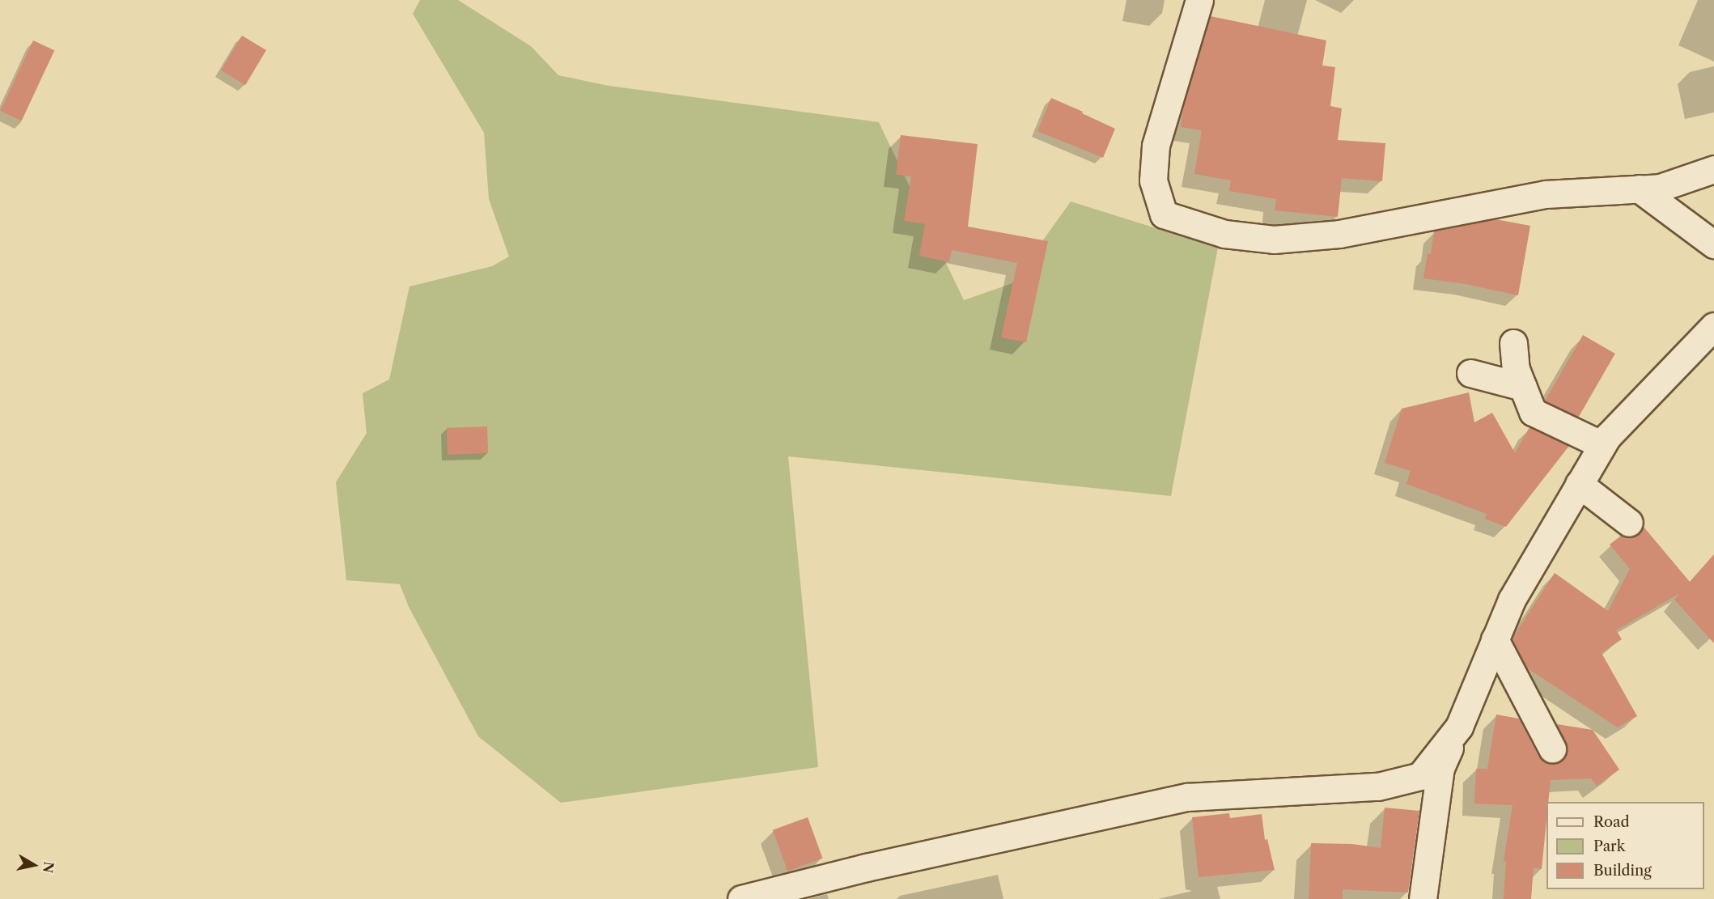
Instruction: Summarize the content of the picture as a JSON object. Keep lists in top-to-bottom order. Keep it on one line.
{"legend":["Road","Park","Building"],"north":"right"}
